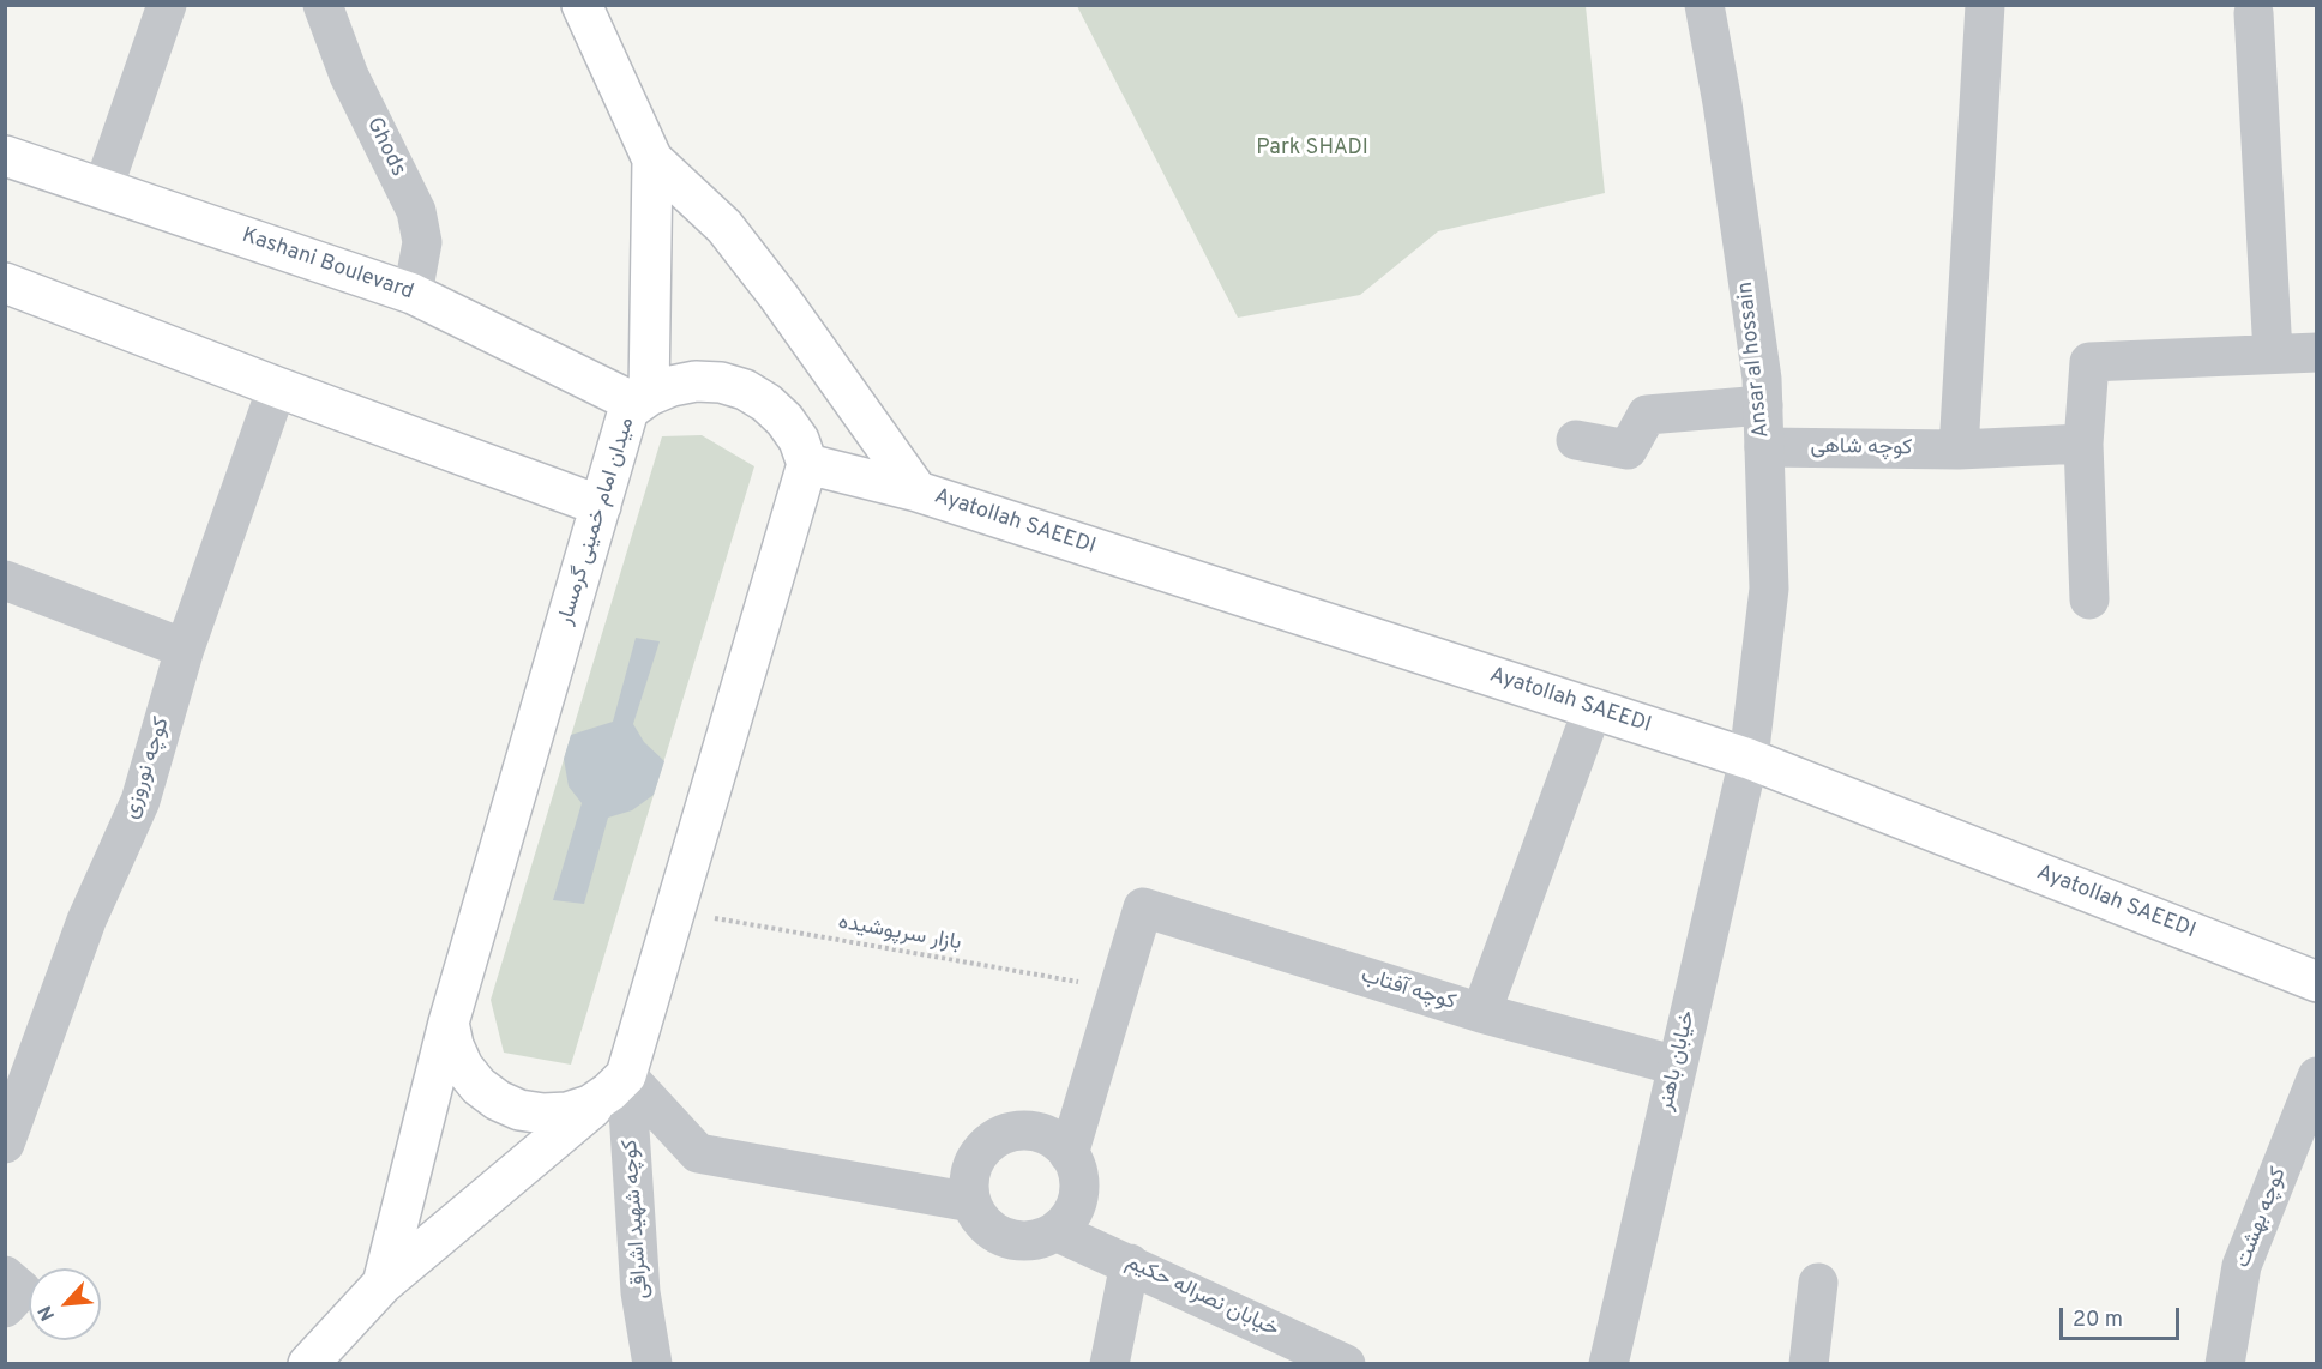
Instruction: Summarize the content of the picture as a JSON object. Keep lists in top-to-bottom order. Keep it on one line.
{"streets":{"main road":["Kashani Boulevard","میدان امام خمینی گرمسار","Ayatollah SAEEDI"],"street":["Ghods","Ansar al hossain","کوچه شاهی","کوچه نوروزی","کوچه آفتاب","خیابان باهنر","کوچه بهشت","کوچه شهید اشراقی","خیابان نصراله حکیم"],"path":["بازار سرپوشیده"]},"crossings":[["Ghods","Kashani Boulevard"],["Kashani Boulevard","میدان امام خمینی گرمسار"],["Ansar al hossain","کوچه شاهی"],["Ansar al hossain","Ayatollah SAEEDI"],["Ansar al hossain","خیابان باهنر"],["میدان امام خمینی گرمسار","Ayatollah SAEEDI"],["Ayatollah SAEEDI","خیابان باهنر"],["بازار سرپوشیده","کوچه آفتاب"],["کوچه آفتاب","خیابان باهنر"]],"parks":["Park SHADI"],"scale_bar":"20 m","north":"bottom left"}
